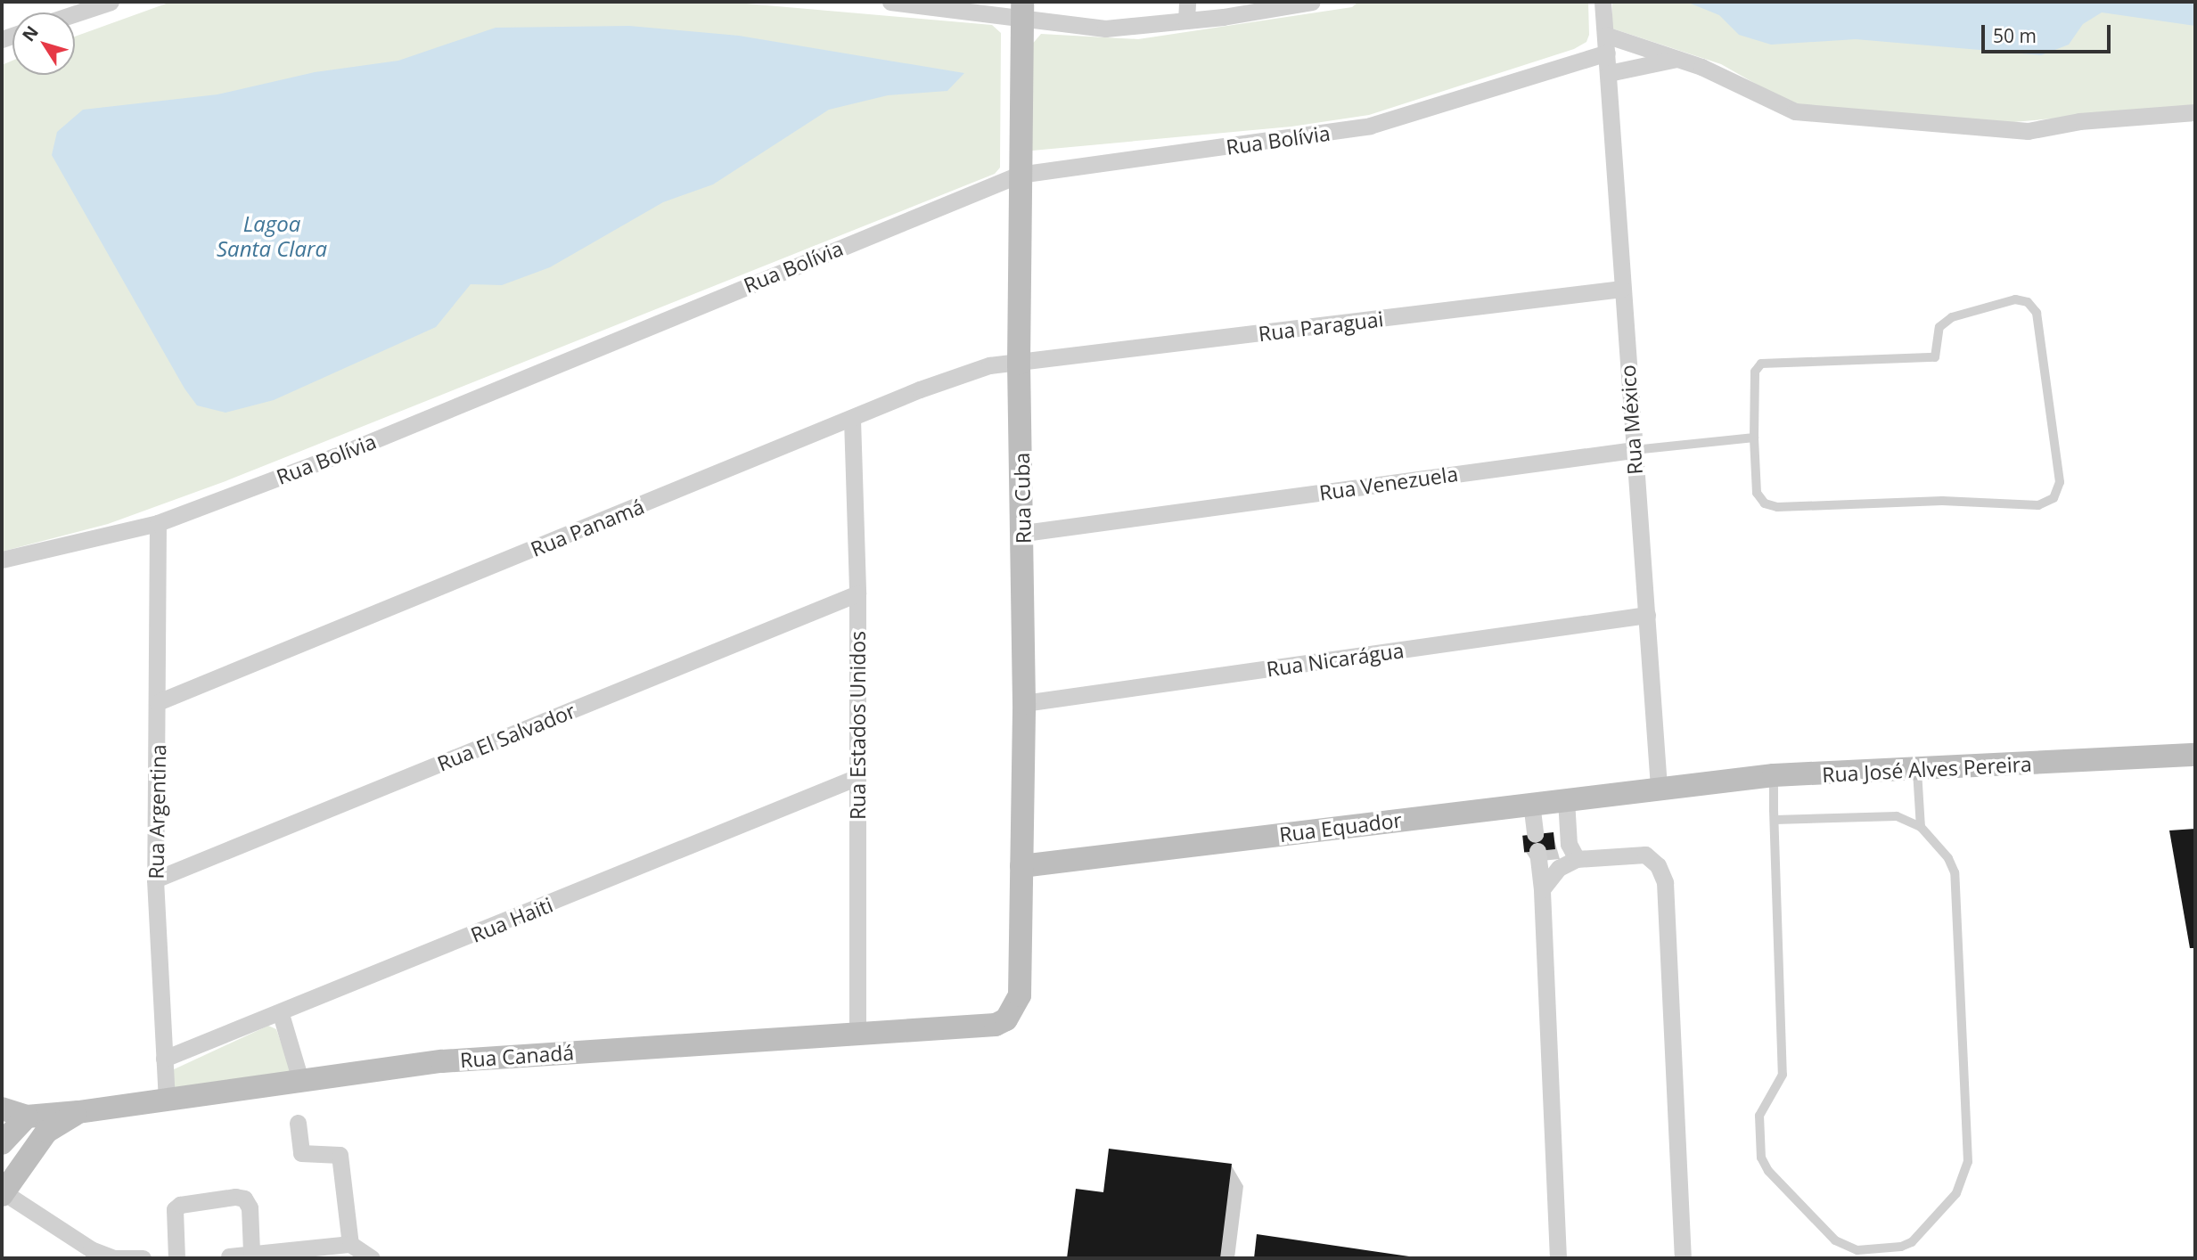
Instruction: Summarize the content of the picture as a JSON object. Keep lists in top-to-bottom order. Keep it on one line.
{"streets":{"main road":["Rua Cuba","Rua José Alves Pereira","Rua Equador","Rua Canadá"],"street":["Rua Bolívia","Rua Paraguai","Rua México","Rua Venezuela","Rua Panamá","Rua Nicarágua","Rua Estados Unidos","Rua El Salvador","Rua Argentina","Rua Haiti"]},"crossings":[["Rua Bolívia","Rua México"],["Rua Bolívia","Rua Cuba"],["Rua Bolívia","Rua Argentina"],["Rua Paraguai","Rua México"],["Rua Paraguai","Rua Cuba"],["Rua Paraguai","Rua Panamá"],["Rua México","Rua Venezuela"],["Rua México","Rua Nicarágua"],["Rua México","Rua José Alves Pereira"],["Rua México","Rua Equador"],["Rua Venezuela","Rua Cuba"],["Rua Cuba","Rua Panamá"],["Rua Cuba","Rua Nicarágua"],["Rua Cuba","Rua Equador"],["Rua Cuba","Rua Canadá"],["Rua Panamá","Rua Estados Unidos"],["Rua Panamá","Rua Argentina"],["Rua Estados Unidos","Rua El Salvador"],["Rua Estados Unidos","Rua Haiti"],["Rua Estados Unidos","Rua Canadá"],["Rua El Salvador","Rua Argentina"],["Rua José Alves Pereira","Rua Equador"],["Rua Argentina","Rua Haiti"],["Rua Argentina","Rua Canadá"]],"water":["Lagoa Santa Clara"],"scale_bar":"50 m","north":"top left"}
